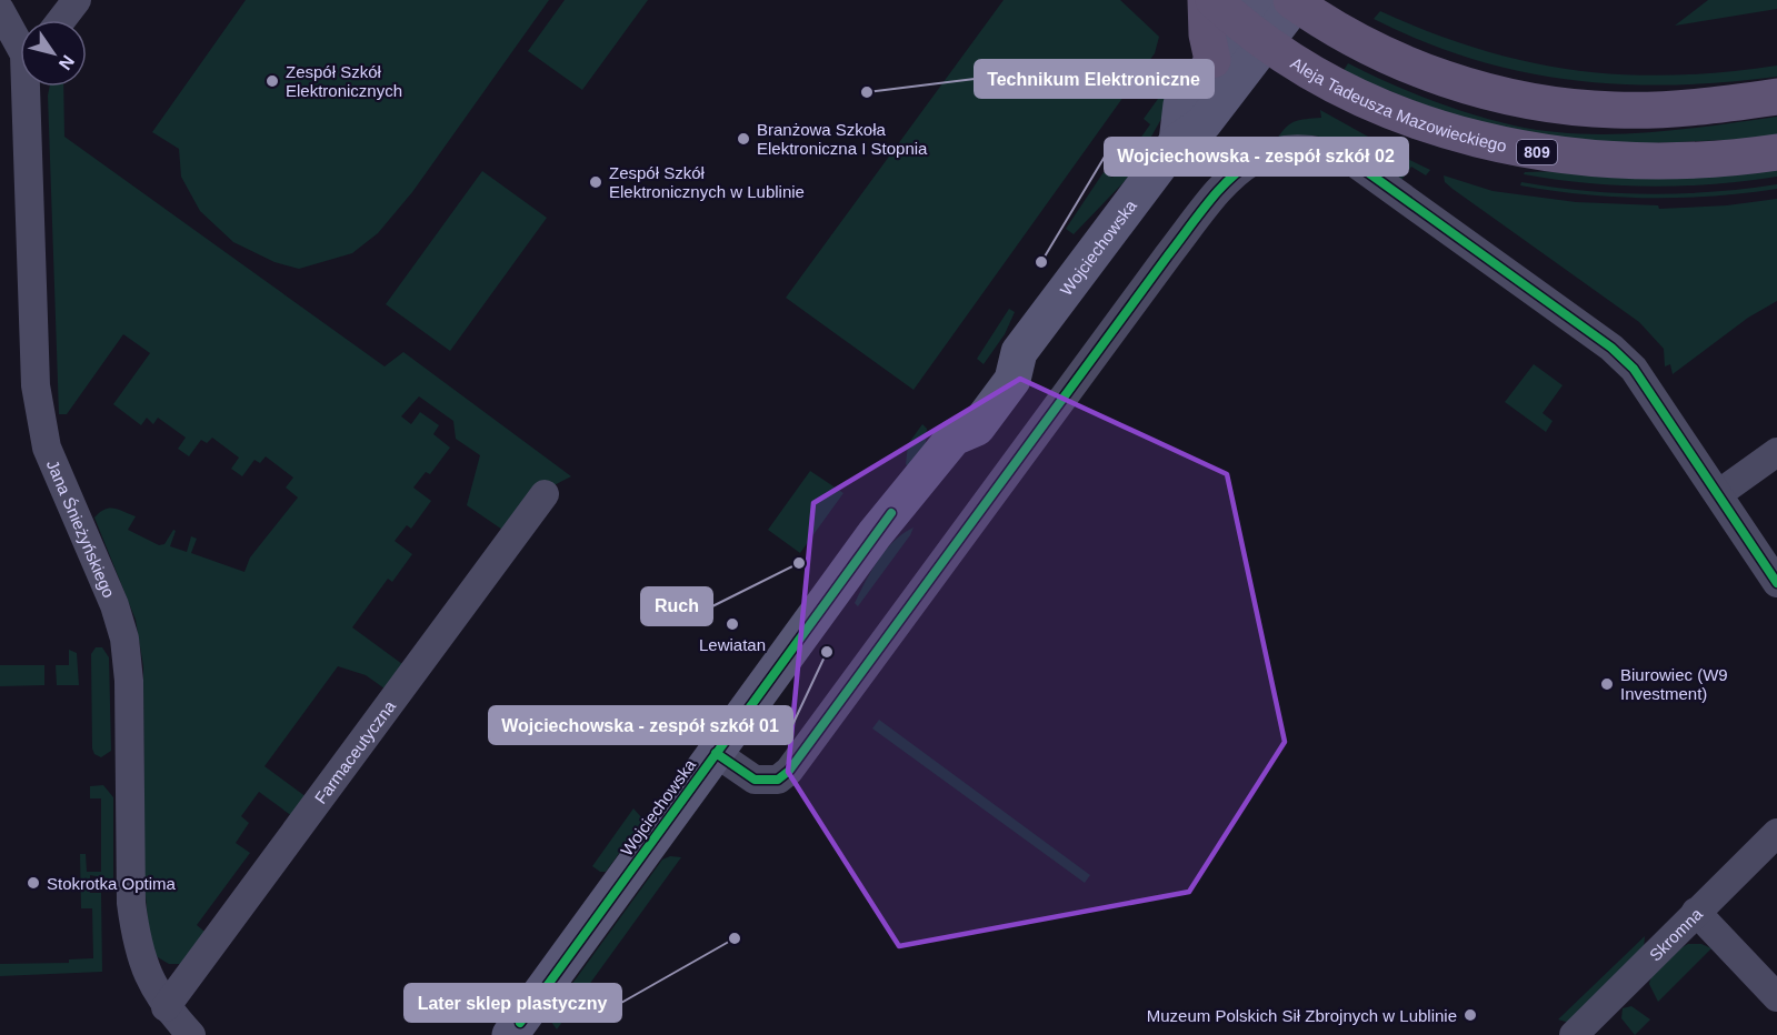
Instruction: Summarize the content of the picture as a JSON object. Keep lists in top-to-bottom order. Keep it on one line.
{"streets":{"main road":["Aleja Tadeusza Mazowieckiego","809"],"street":["Wojciechowska","Jana Śnieżyńskiego","Farmaceutyczna","Skromna"]},"crossings":[["Aleja Tadeusza Mazowieckiego","809"],["Aleja Tadeusza Mazowieckiego","Wojciechowska"],["809","Wojciechowska"],["Jana Śnieżyńskiego","Farmaceutyczna"]],"places":["Zespół Szkół Elektronicznych","Technikum Elektroniczne","Branżowa Szkoła Elektroniczna I Stopnia","Zespół Szkół Elektronicznych w Lublinie","Wojciechowska - zespół szkół 02","Ruch","Lewiatan","Wojciechowska - zespół szkół 01","Biurowiec (W9 Investment)","Stokrotka Optima","Later sklep plastyczny","Muzeum Polskich Sił Zbrojnych w Lublinie"],"north":"bottom right"}
